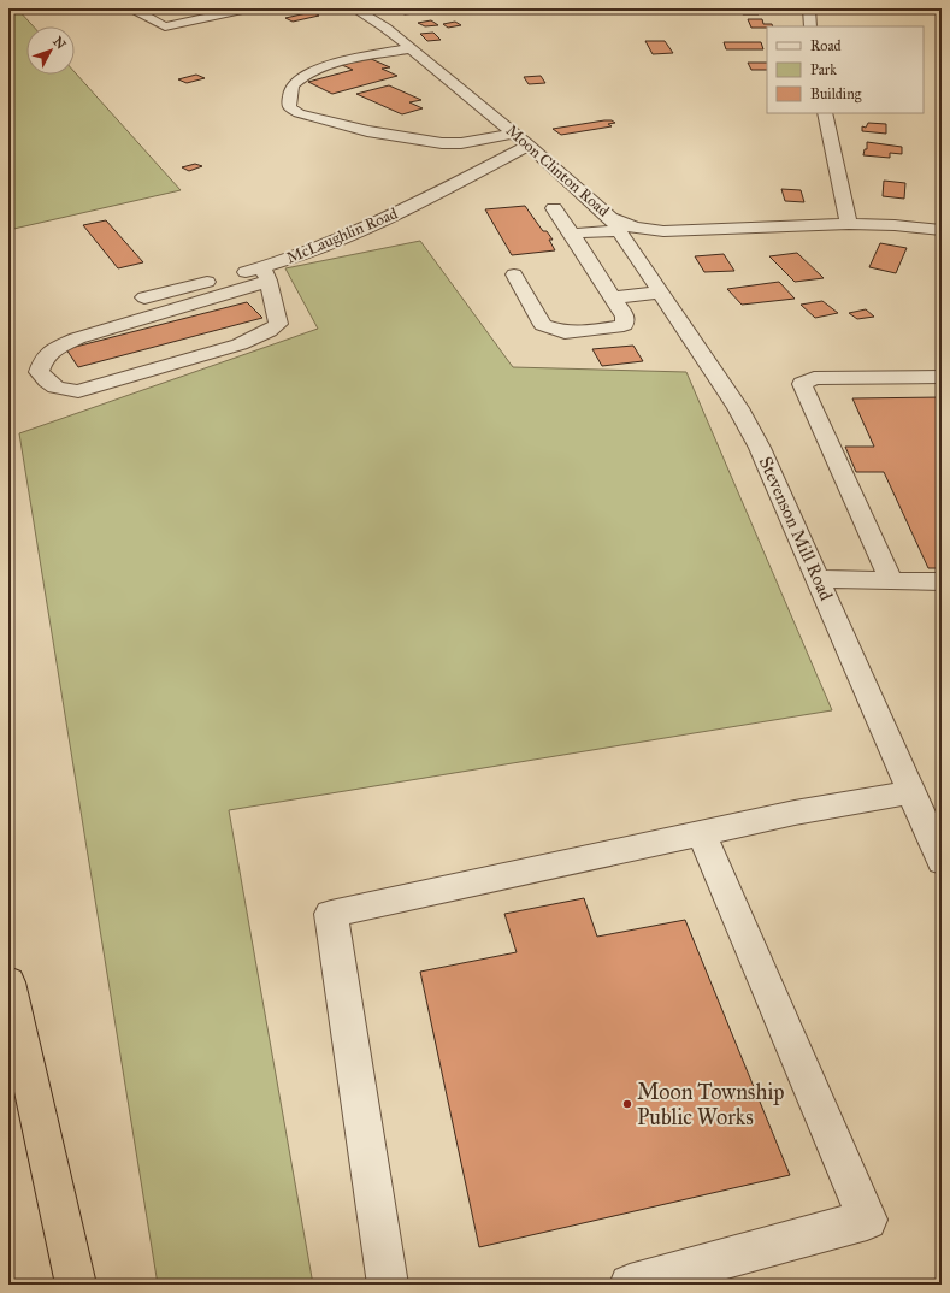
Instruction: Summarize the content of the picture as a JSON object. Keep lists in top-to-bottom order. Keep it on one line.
{"streets":{"street":["Moon Clinton Road","McLaughlin Road","Stevenson Mill Road"]},"crossings":[["Moon Clinton Road","McLaughlin Road"],["Moon Clinton Road","Stevenson Mill Road"]],"places":["Moon Township Public Works"],"legend":["Road","Park","Building"],"north":"top right"}
